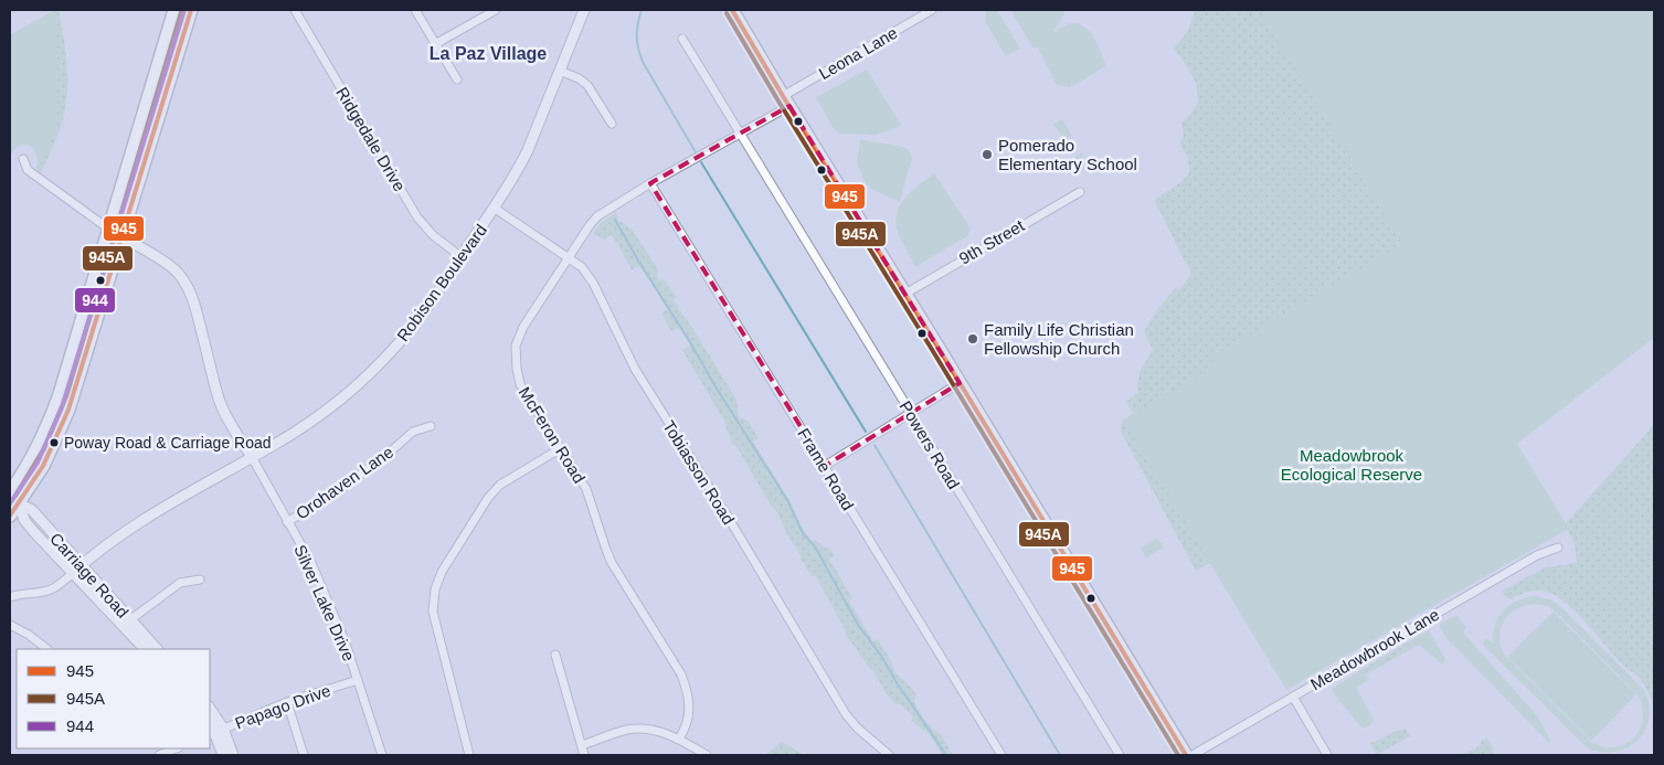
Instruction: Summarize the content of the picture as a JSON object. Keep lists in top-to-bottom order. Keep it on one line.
{"streets":{"street":["Leona Lane","Ridgedale Drive","9th Street","Robison Boulevard","McFeron Road","Powers Road","Frame Road","Tobiasson Road","Orohaven Lane","Carriage Road","Silver Lake Drive","Meadowbrook Lane","Papago Drive"]},"crossings":[["Leona Lane","McFeron Road"],["Ridgedale Drive","Robison Boulevard"],["Robison Boulevard","Tobiasson Road"],["Robison Boulevard","Carriage Road"],["Robison Boulevard","Silver Lake Drive"],["McFeron Road","Powers Road"],["McFeron Road","Frame Road"],["McFeron Road","Tobiasson Road"],["Orohaven Lane","Silver Lake Drive"],["Silver Lake Drive","Papago Drive"]],"districts":["La Paz Village"],"parks":["Meadowbrook Ecological Reserve"],"places":["Pomerado Elementary School","Family Life Christian Fellowship Church","Poway Road & Carriage Road"],"lines":["transit line 945","transit line 944","transit line 945A"],"legend":["945","945A","944"]}
